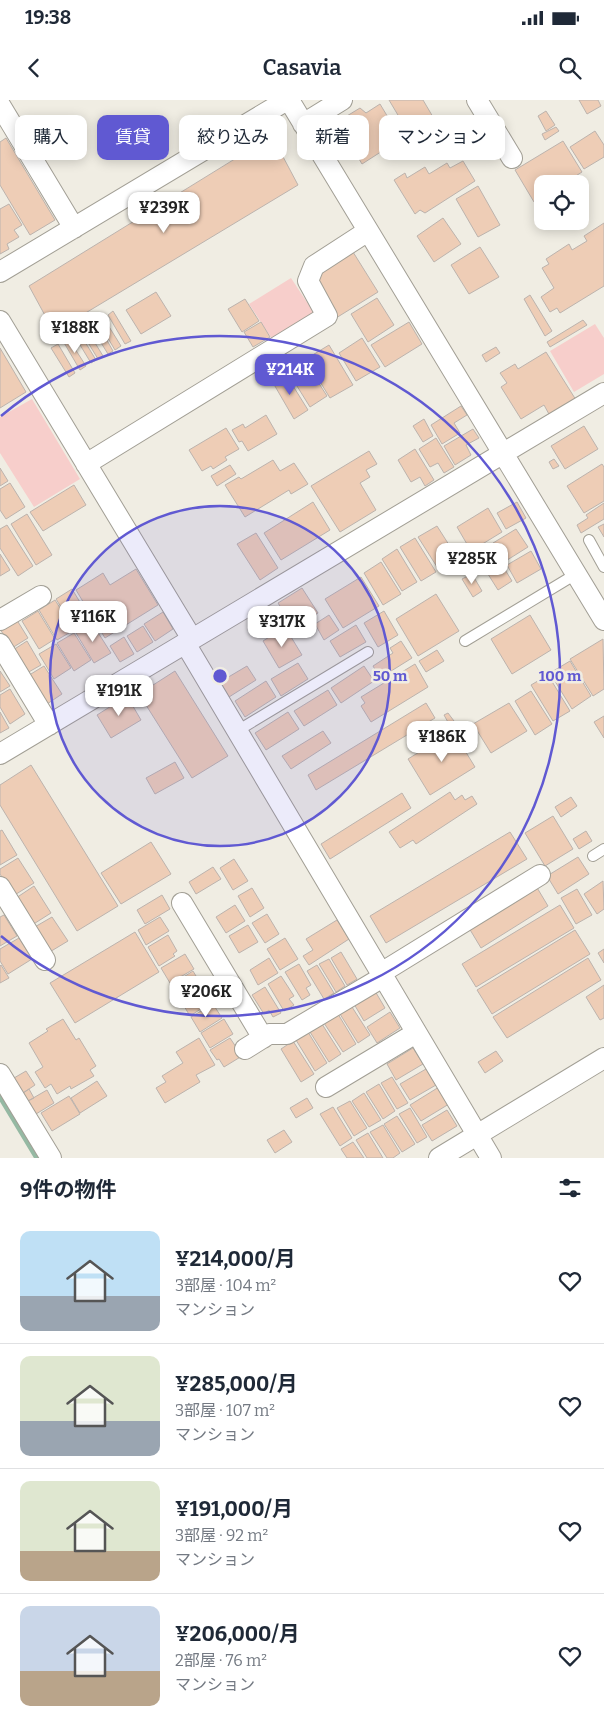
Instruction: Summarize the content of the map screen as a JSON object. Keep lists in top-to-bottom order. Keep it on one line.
{"page":{"status":"19:38","header":"Casavia","chip":["購入","賃貸","絞り込み","新着","マンション"],"price":["¥239K","¥188K","¥214K","¥285K","¥116K","¥317K","¥191K","¥186K","¥206K"],"heading":"9件の物件","list":[{"name":"¥214,000/月","note":"3部屋 · 104 m² · マンション"},{"name":"¥285,000/月","note":"3部屋 · 107 m² · マンション"},{"name":"¥191,000/月","note":"3部屋 · 92 m² · マンション"},{"name":"¥206,000/月","note":"2部屋 · 76 m² · マンション"}]},"rings":["50 m","100 m"]}
